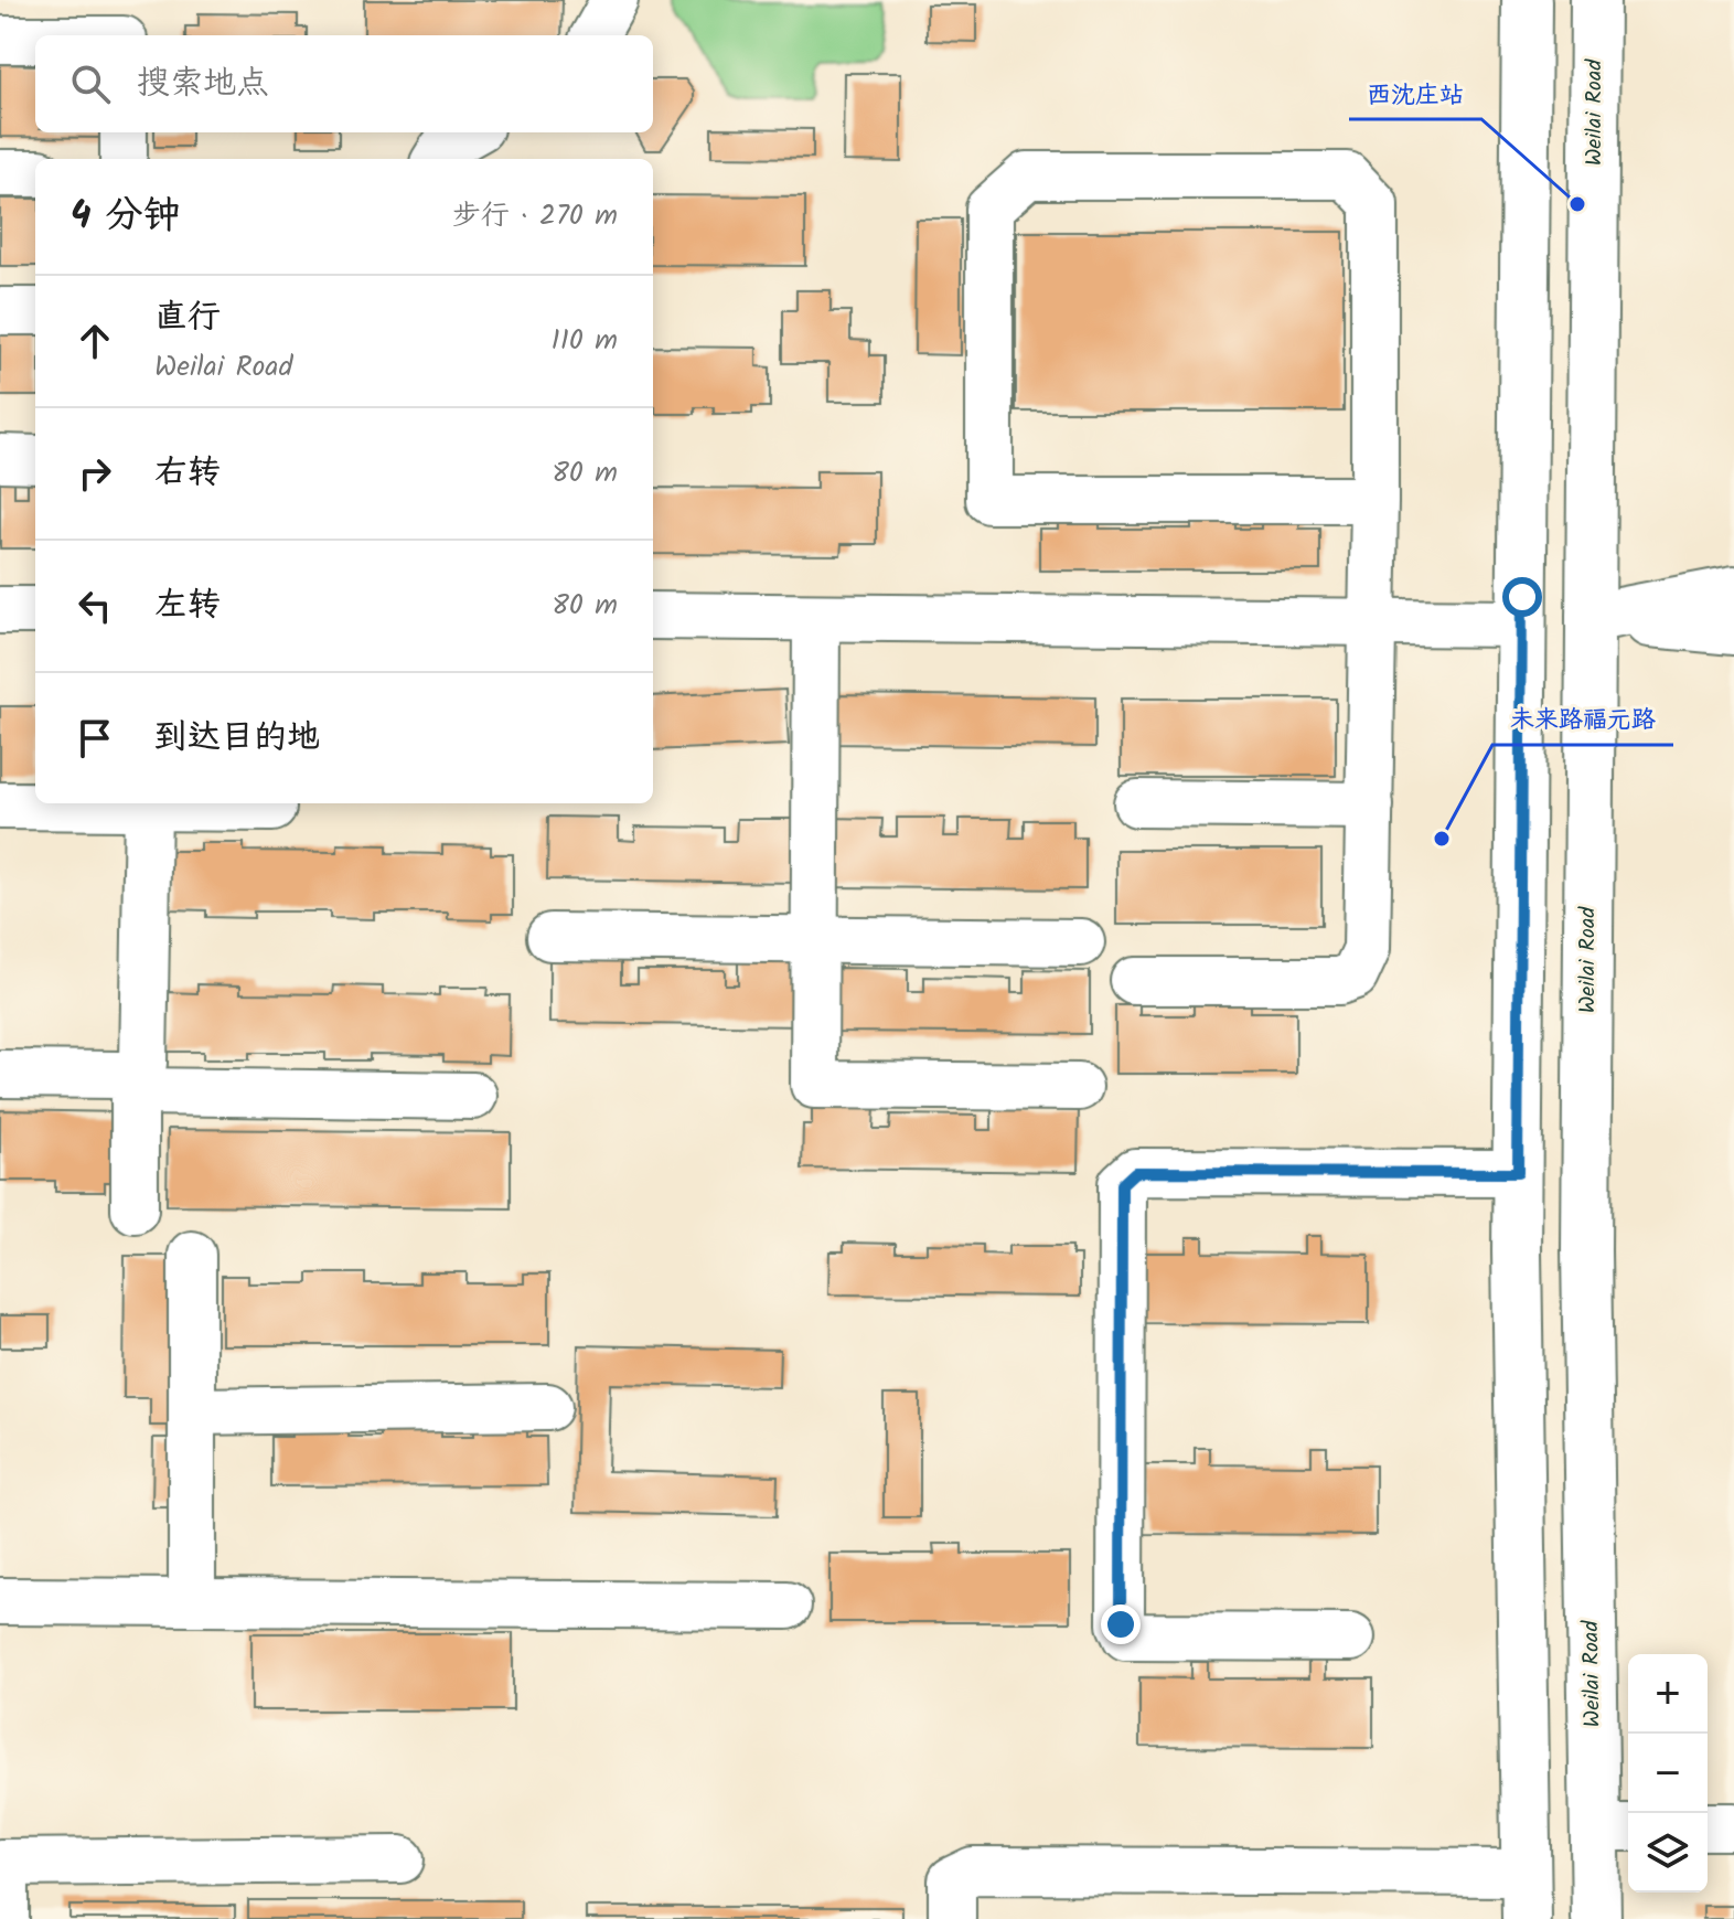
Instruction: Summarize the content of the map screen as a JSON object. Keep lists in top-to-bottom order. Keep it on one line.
{"streets":{"main road":["Weilai Road"]},"places":["西沈庄站","未来路福元路"],"page":{"search":"搜索地点","heading":["4 分钟","步行 · 270 m"],"list":[["直行","Weilai Road","110 m"],["右转","80 m"],["左转","80 m"],"到达目的地"],"map_buttons":["+","−"]}}
